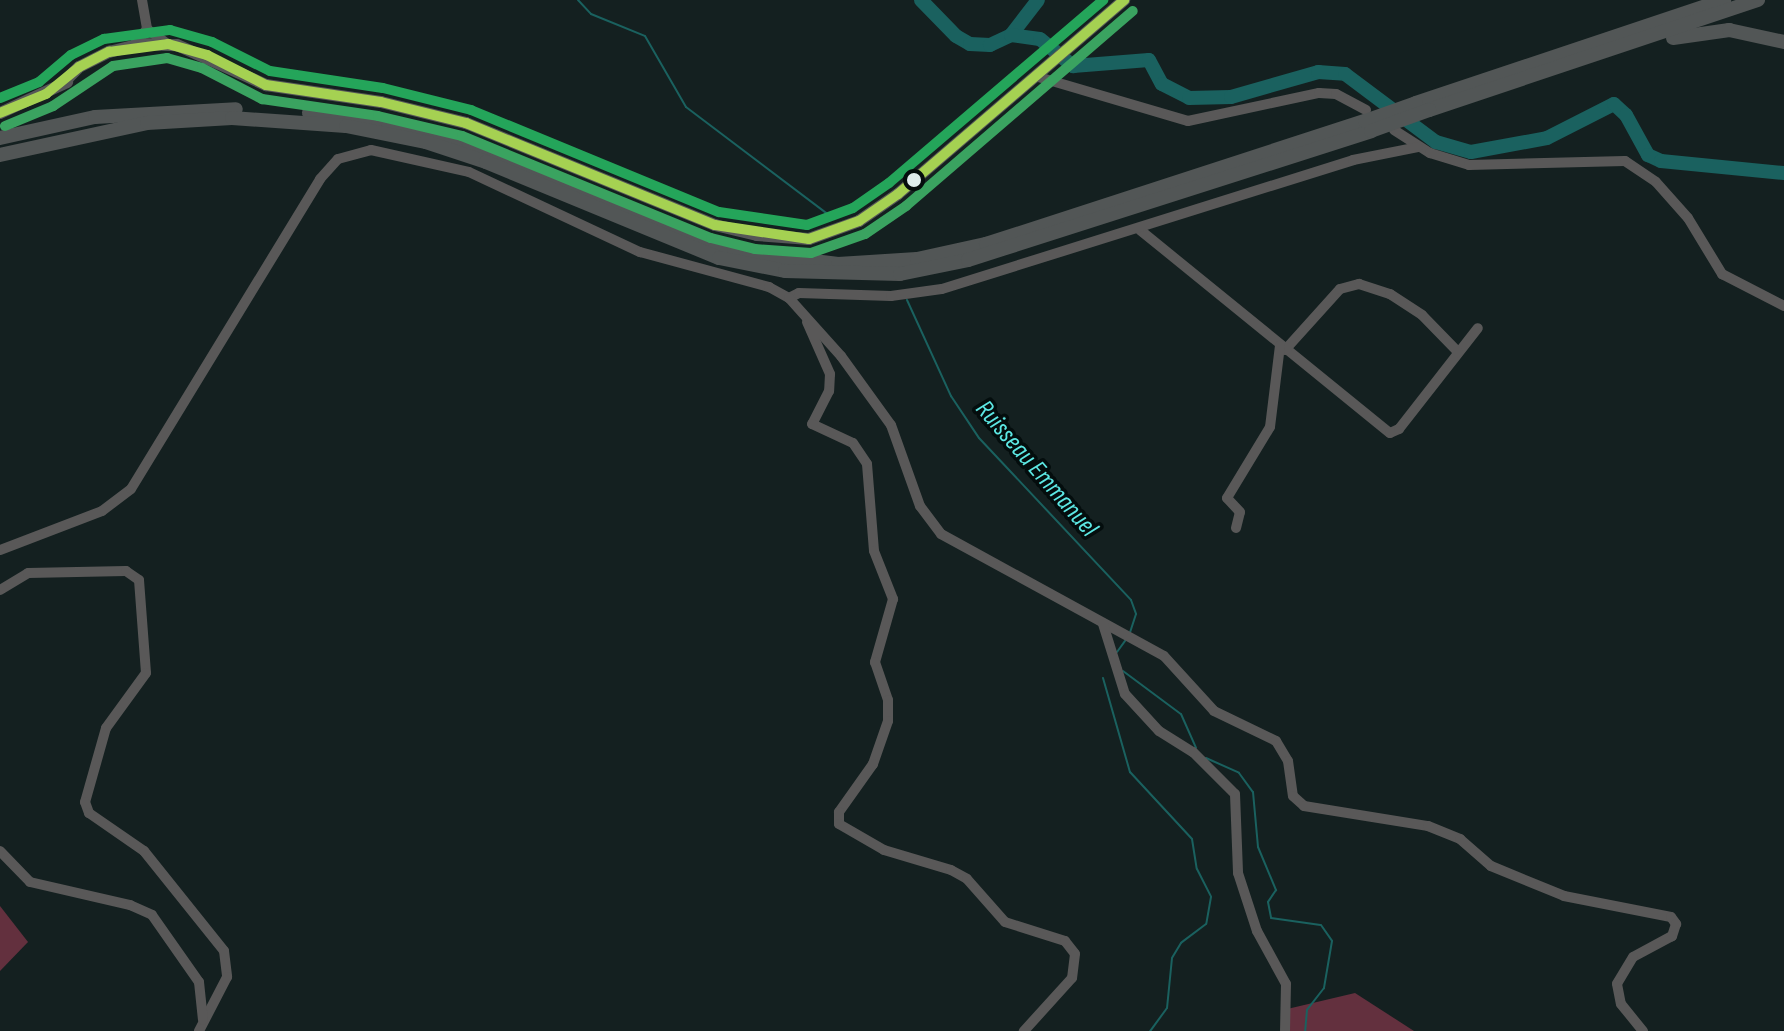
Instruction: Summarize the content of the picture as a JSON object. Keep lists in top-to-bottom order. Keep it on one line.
{"water":["Ruisseau Emmanuel"]}
